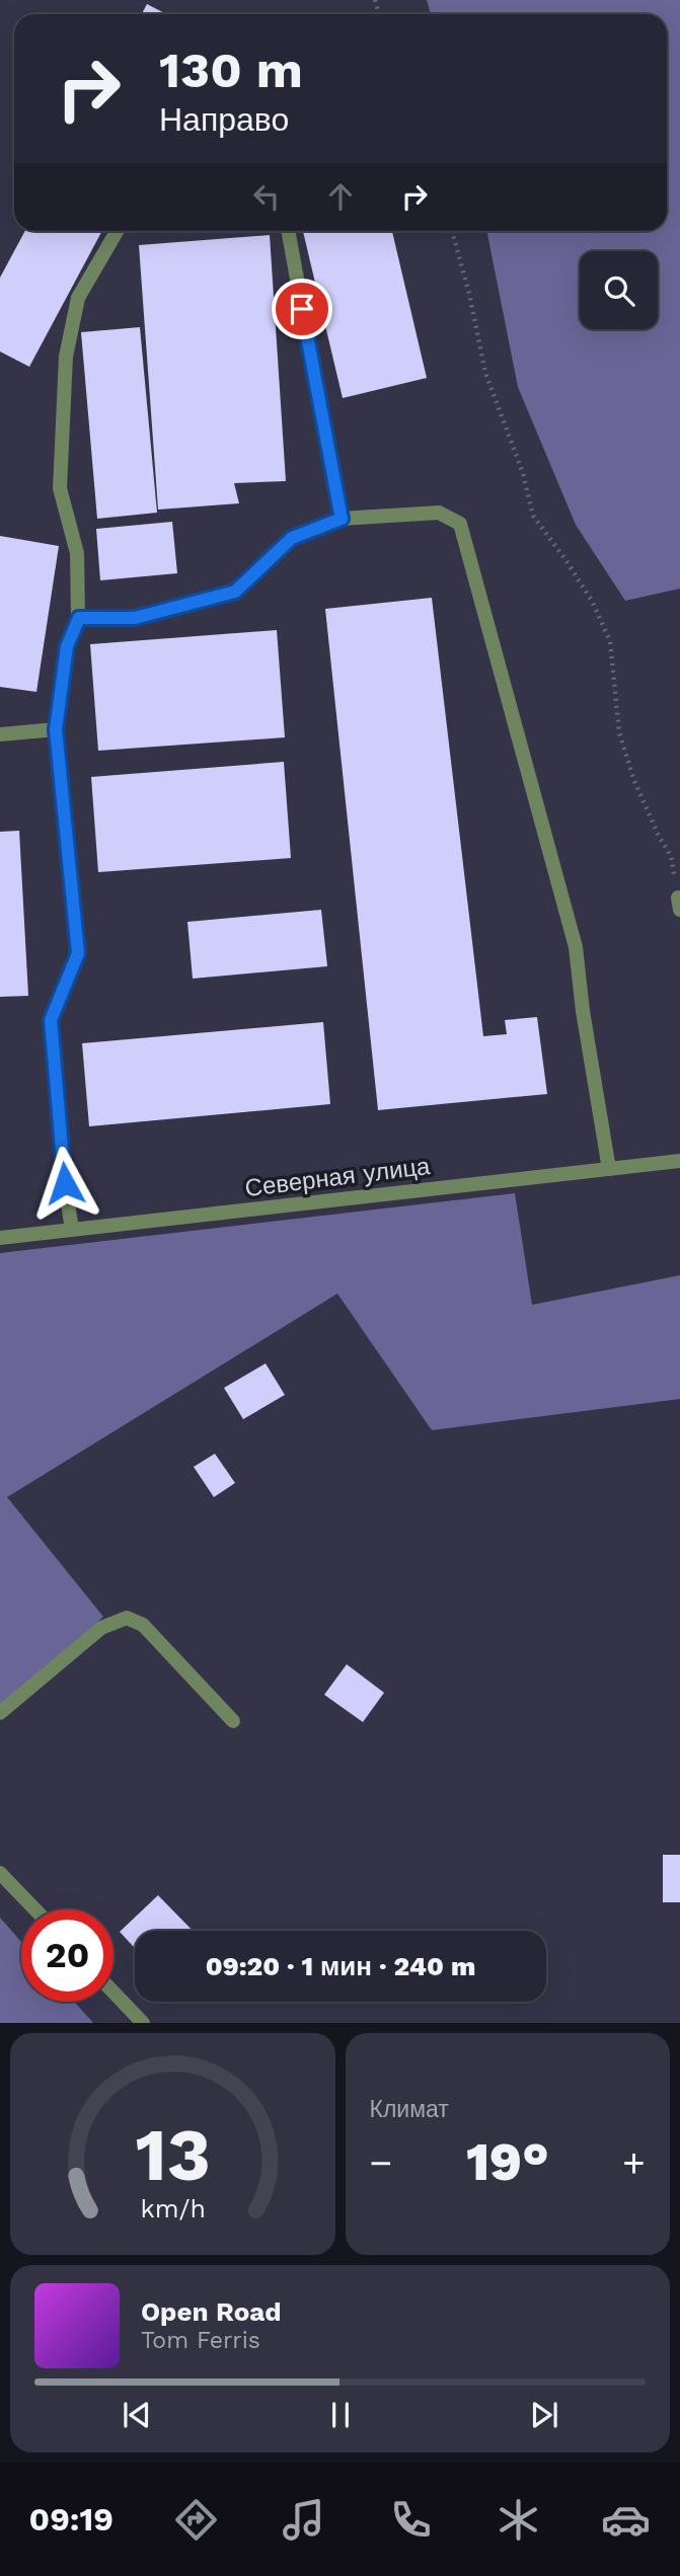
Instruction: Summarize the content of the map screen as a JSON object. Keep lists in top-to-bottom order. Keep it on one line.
{"streets":{"street":["Северная улица"]},"page":{"turn":["130 m","Направо"],"limit":"20","trip":"09:20 · 1 мин · 240 m","tile":"Климат","heat":["−","19°","+"],"song":["Open Road","Tom Ferris"],"tabs":"09:19","gauge":["13","km/h"]}}
